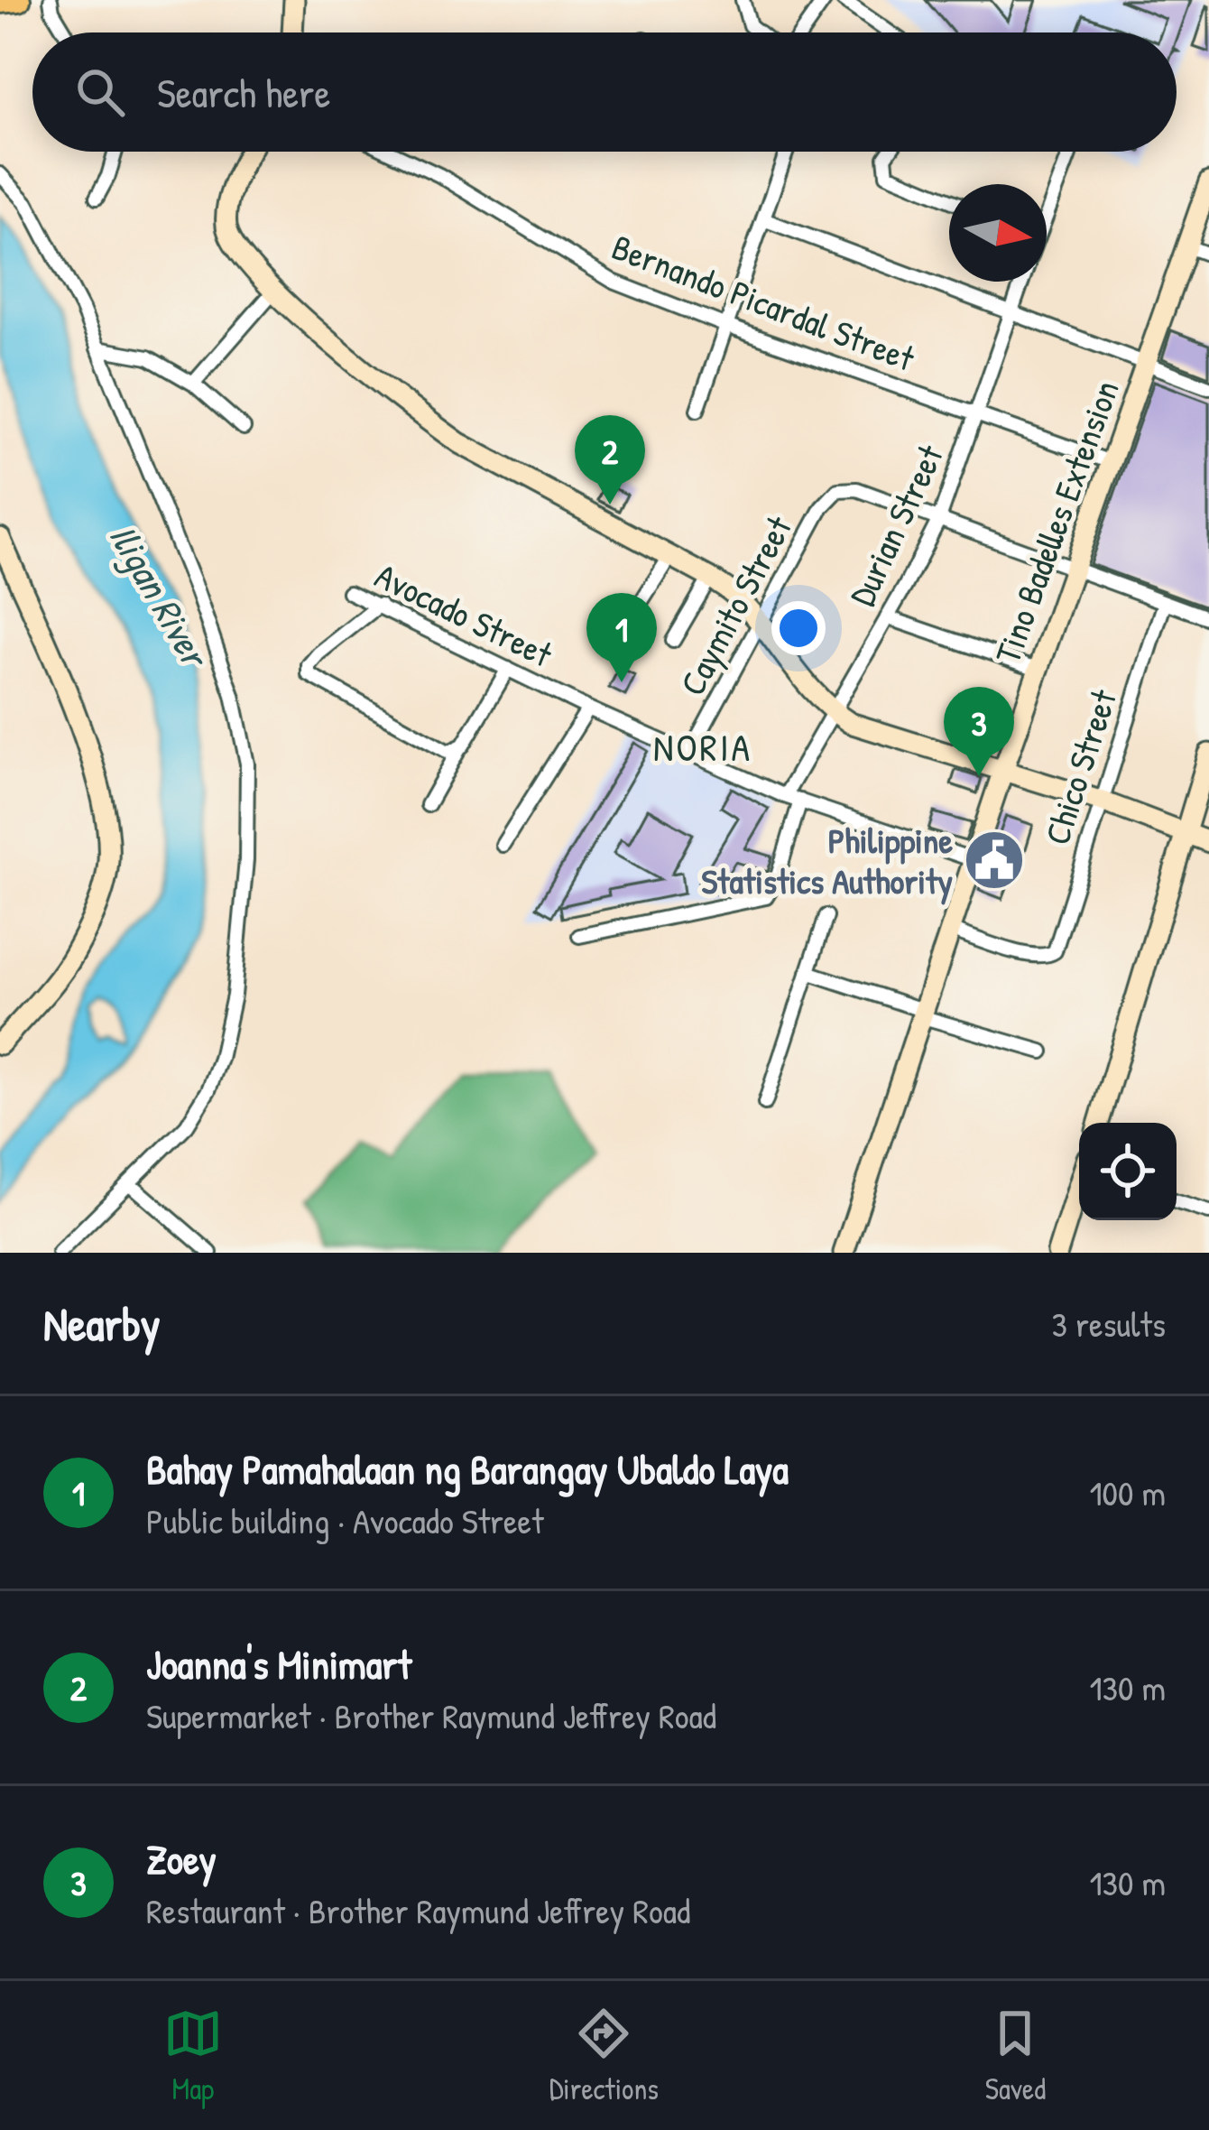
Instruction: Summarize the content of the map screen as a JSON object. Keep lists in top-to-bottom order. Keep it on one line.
{"streets":{"street":["Bernando Picardal Street","Tino Badelles Extension","Durian Street","Caymito Street","Avocado Street","Chico Street"]},"crossings":[["Bernando Picardal Street","Tino Badelles Extension"],["Bernando Picardal Street","Durian Street"],["Tino Badelles Extension","Avocado Street"],["Tino Badelles Extension","Chico Street"],["Durian Street","Caymito Street"],["Durian Street","Avocado Street"],["Caymito Street","Avocado Street"]],"districts":["NORIA"],"water":["Iligan River"],"places":{"public building":["Philippine Statistics Authority"]},"north":"right","page":{"search":"Search here","pins":["2","1","3"],"heading":["Nearby","3 results"],"list":[{"mark":"1","name":"Bahay Pamahalaan ng Barangay Ubaldo Laya","note":"Public building · Avocado Street","value":"100 m"},{"mark":"2","name":"Joanna's Minimart","note":"Supermarket · Brother Raymund Jeffrey Road","value":"130 m"},{"mark":"3","name":"Zoey","note":"Restaurant · Brother Raymund Jeffrey Road","value":"130 m"}],"nav":["Map","Directions","Saved"]}}
